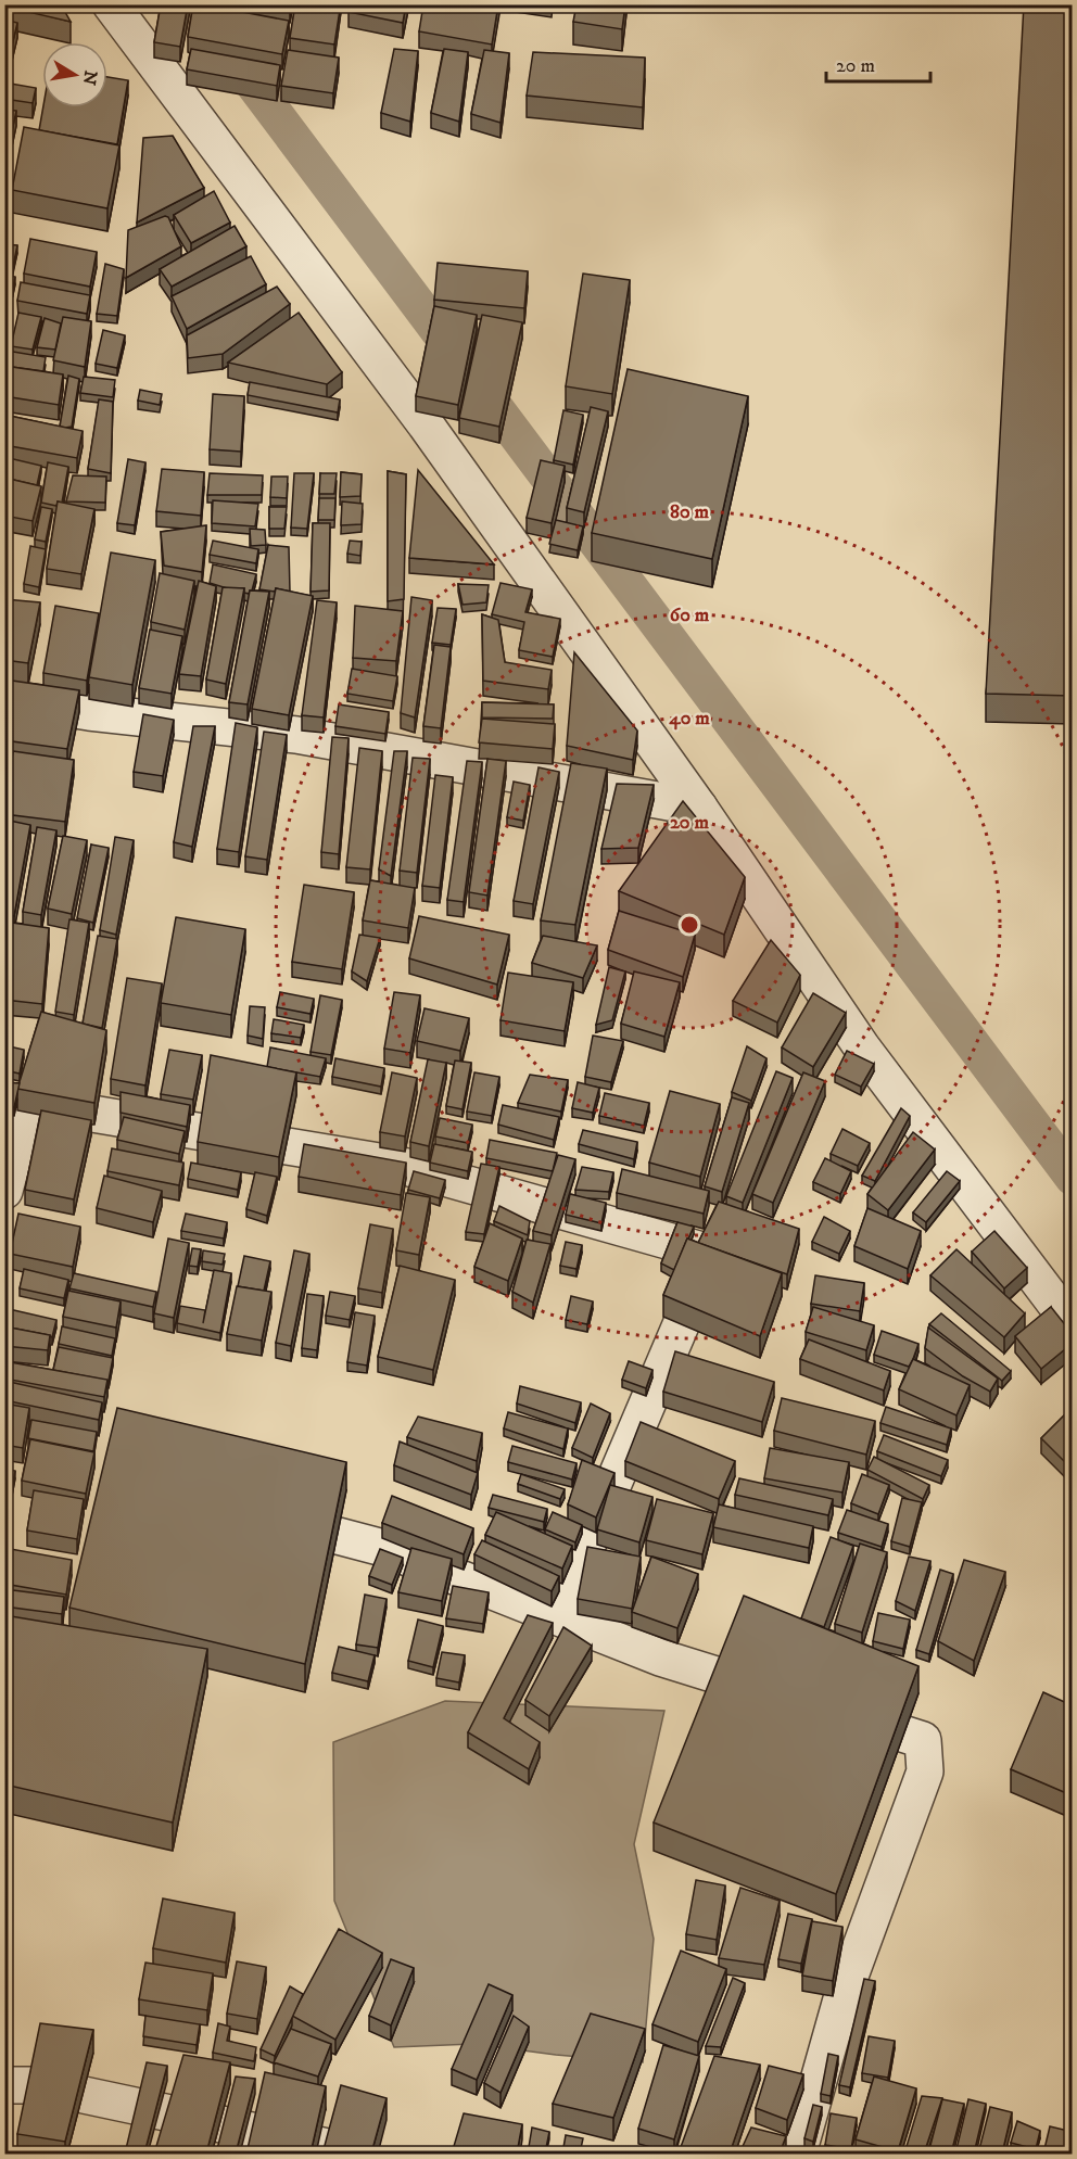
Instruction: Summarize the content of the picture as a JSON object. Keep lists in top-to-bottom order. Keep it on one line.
{"scale_bar":"20 m","north":"right","rings":["80 m","60 m","40 m","20 m"]}
